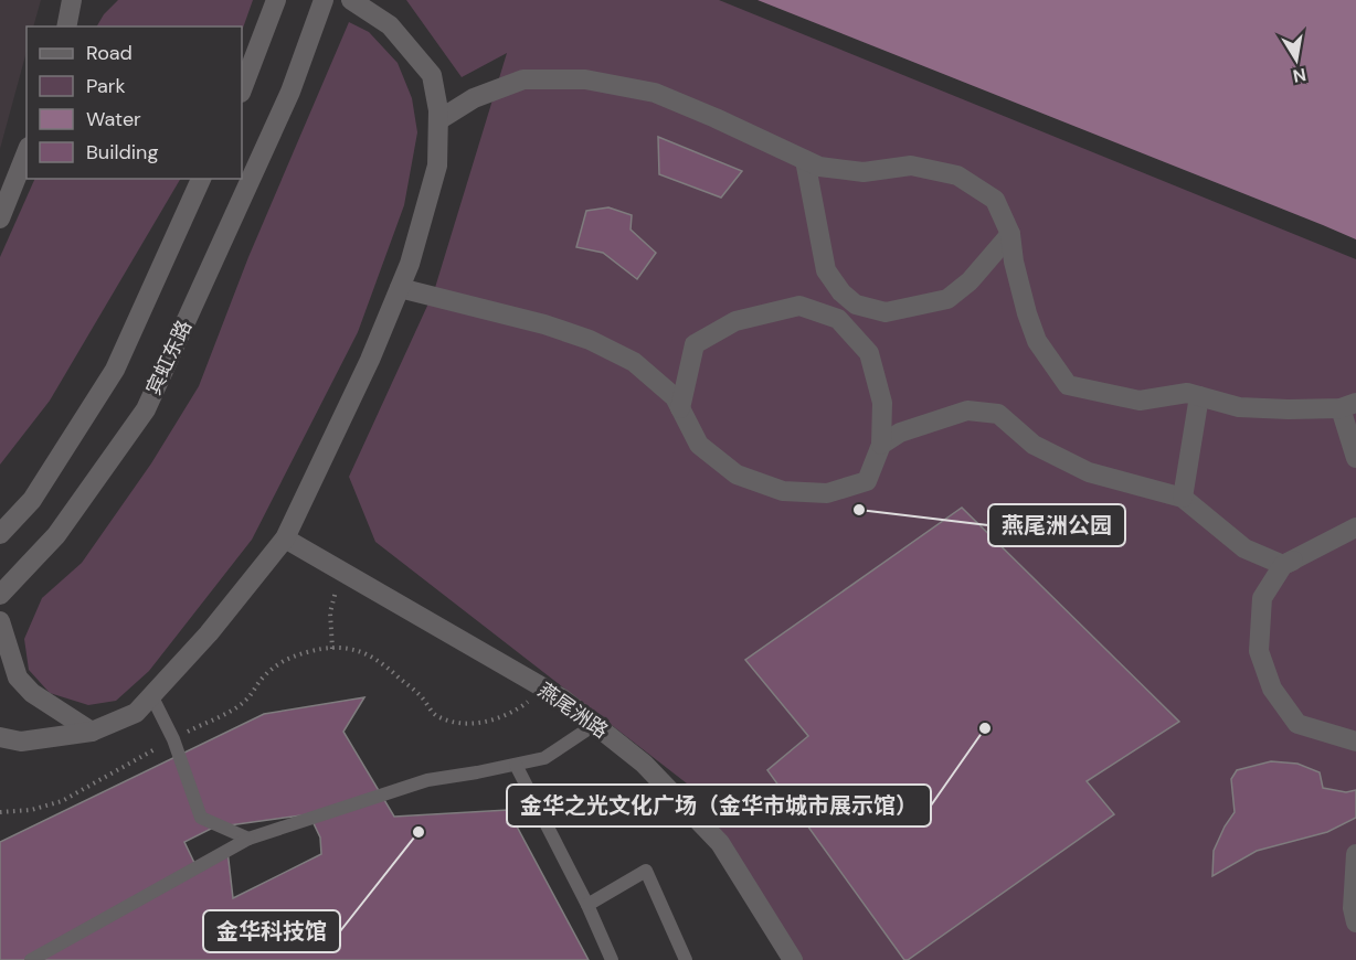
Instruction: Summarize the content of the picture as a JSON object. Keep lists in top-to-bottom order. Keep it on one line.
{"streets":{"street":["宾虹东路","燕尾洲路"]},"places":["燕尾洲公园","金华之光文化广场（金华市城市展示馆）","金华科技馆"],"legend":["Road","Park","Water","Building"],"north":"bottom"}
